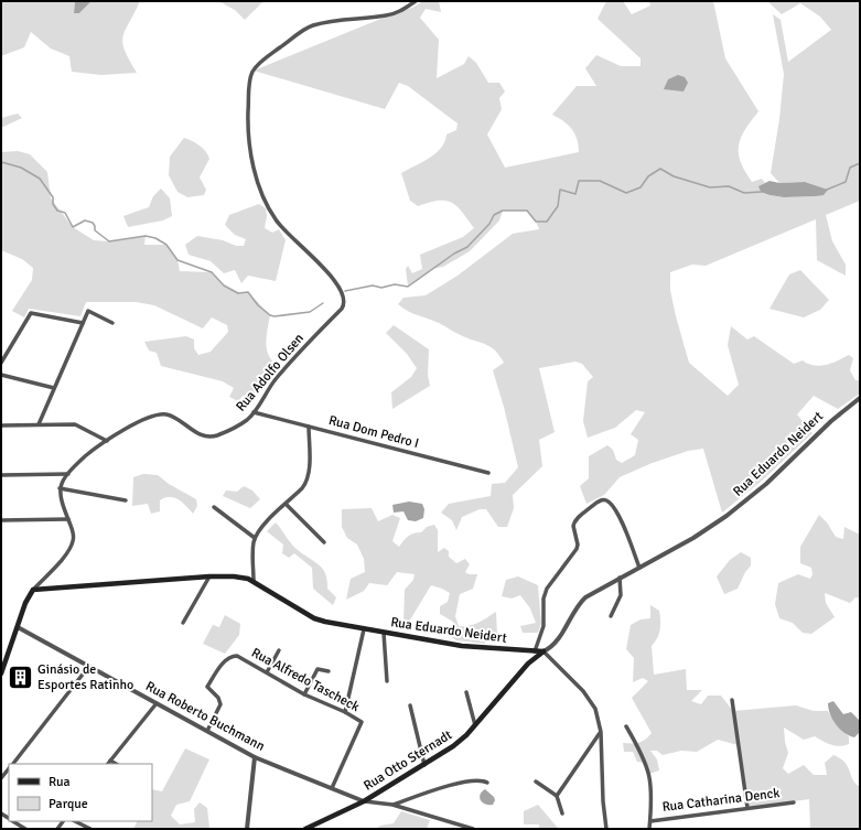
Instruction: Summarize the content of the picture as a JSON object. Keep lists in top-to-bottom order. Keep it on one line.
{"streets":{"main road":["Rua Eduardo Neidert","Rua Otto Sternadt"],"street":["Rua Adolfo Olsen","Rua Dom Pedro I","Rua Alfredo Tascheck","Rua Roberto Buchmann","Rua Catharina Denck"]},"crossings":[["Rua Adolfo Olsen","Rua Dom Pedro I"],["Rua Eduardo Neidert","Rua Otto Sternadt"],["Rua Alfredo Tascheck","Rua Roberto Buchmann"],["Rua Roberto Buchmann","Rua Otto Sternadt"]],"places":{"building":["Ginásio de Esportes Ratinho"]},"legend":["Rua","Parque"]}
